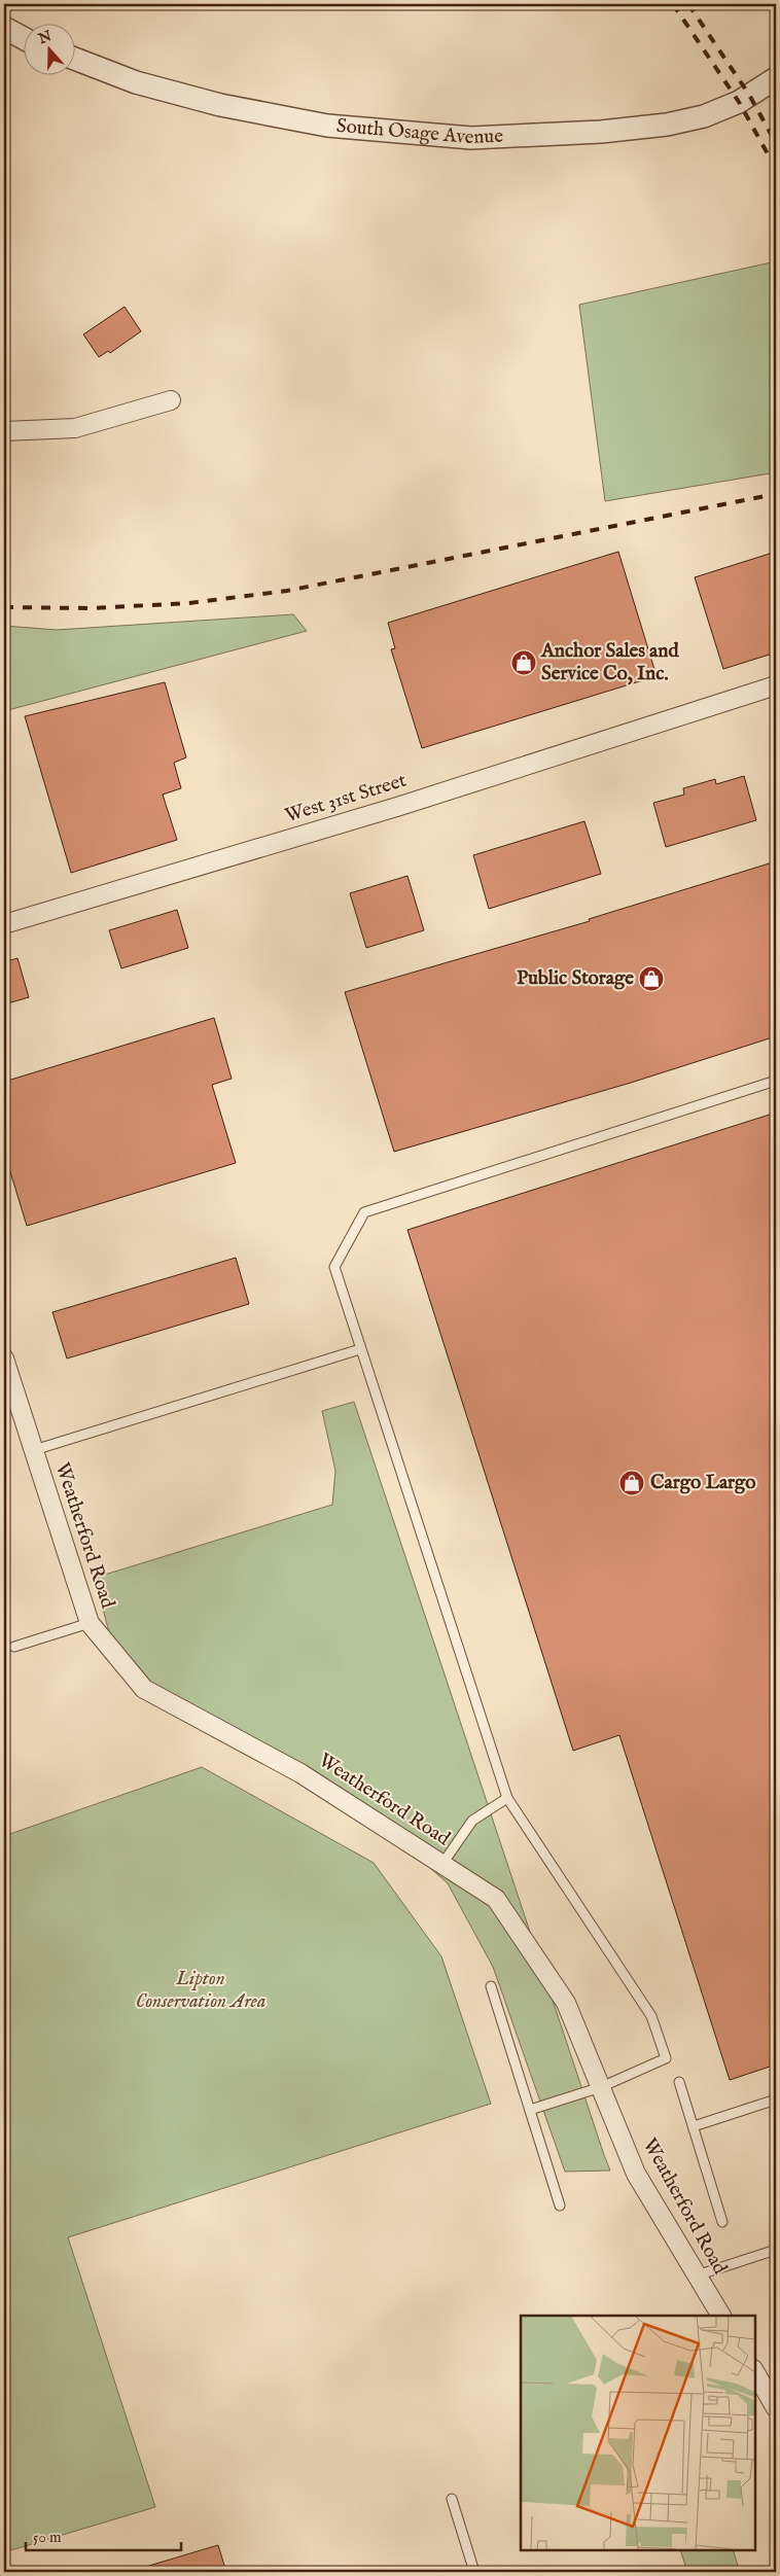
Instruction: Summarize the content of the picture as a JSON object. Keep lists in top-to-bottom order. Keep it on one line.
{"streets":{"street":["South Osage Avenue","West 31st Street","Weatherford Road"]},"parks":["Lipton Conservation Area"],"places":{"shop":["Anchor Sales and Service Co, Inc.","Public Storage","Cargo Largo"]},"scale_bar":"50 m","north":"top"}
